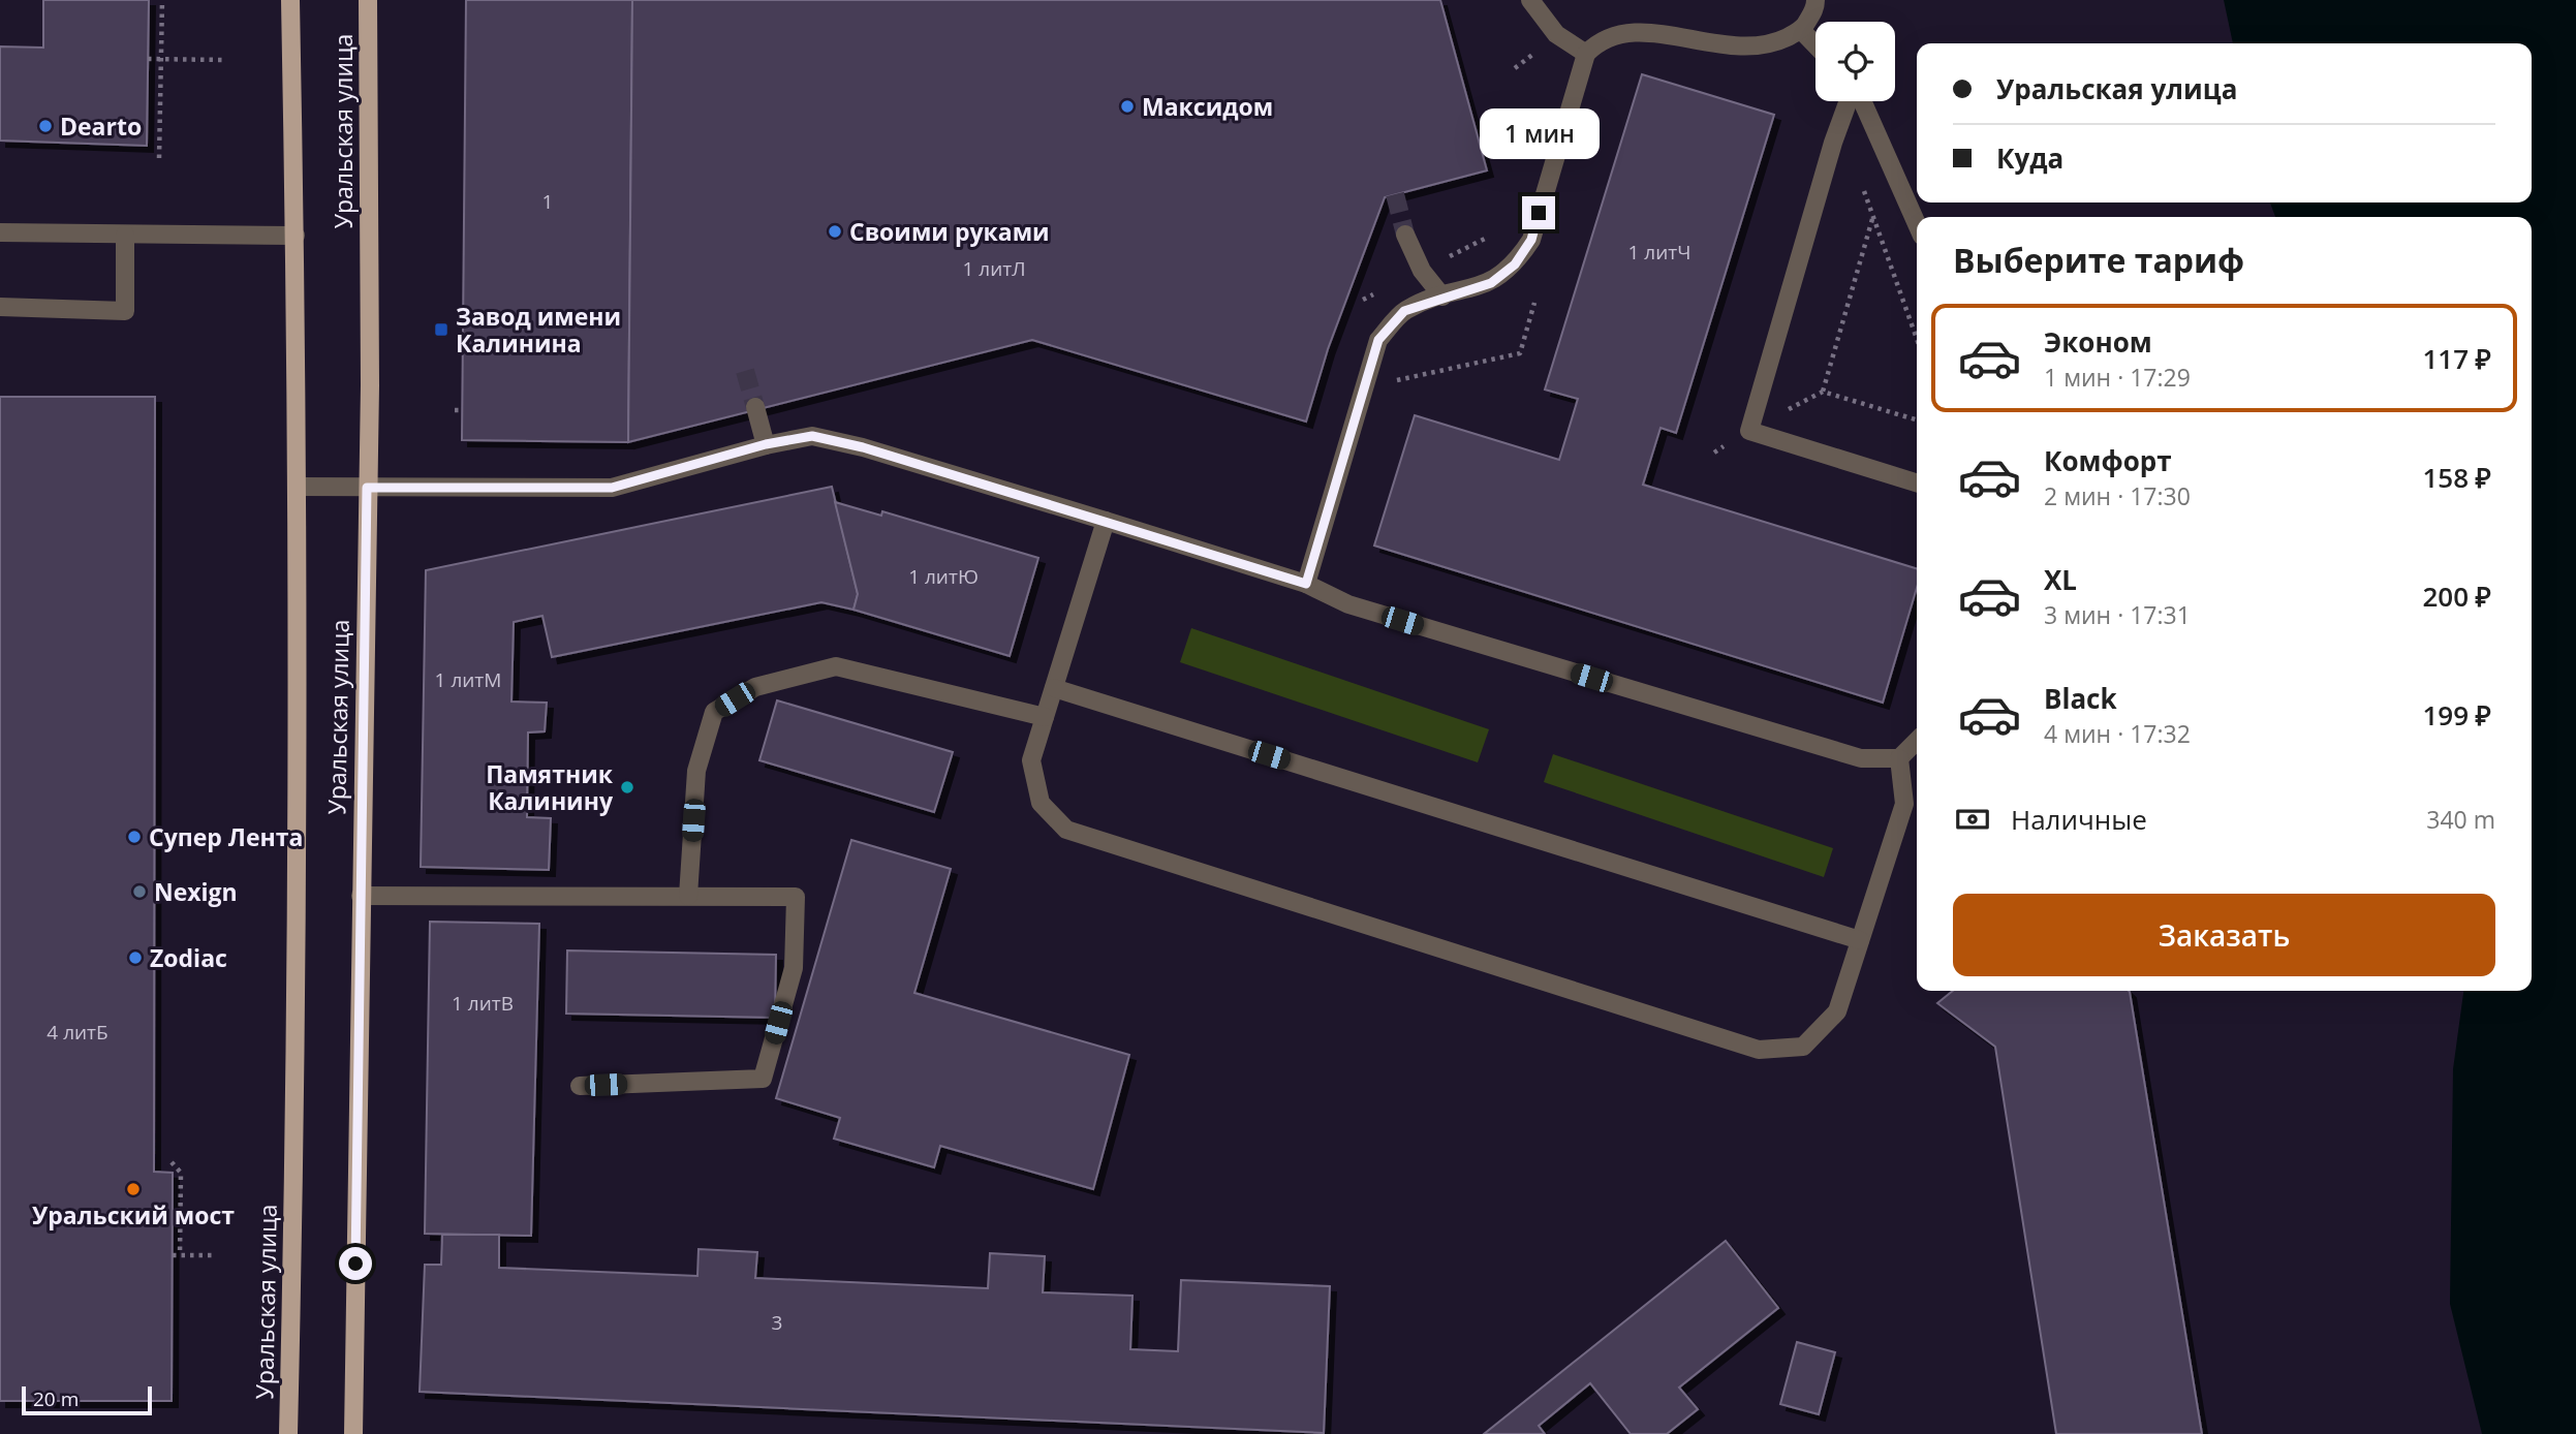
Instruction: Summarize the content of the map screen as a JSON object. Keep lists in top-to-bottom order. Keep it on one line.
{"streets":{"main road":["Уральская улица"]},"places":{"other":["Максидом","Dearto","Своими руками","Памятник Калинину","Супер Лента","Nexign","Zodiac","Уральский мост"],"transit":["Завод имени Калинина"]},"house_numbers":["1","1 литЧ","1 литЛ","1 литЮ","1 литМ","1 литВ","4 литБ","3"],"scale_bar":"20 m","page":{"banner":["Уральская улица","Куда"],"bubble":"1 мин","heading":"Выберите тариф","list":[{"name":"Эконом","note":"1 мин · 17:29","value":"117 ₽"},{"name":"Комфорт","note":"2 мин · 17:30","value":"158 ₽"},{"name":"XL","note":"3 мин · 17:31","value":"200 ₽"},{"name":"Black","note":"4 мин · 17:32","value":"199 ₽"}],"pay":["Наличные","340 m"],"buttons":"Заказать","scale":"20 m"}}
